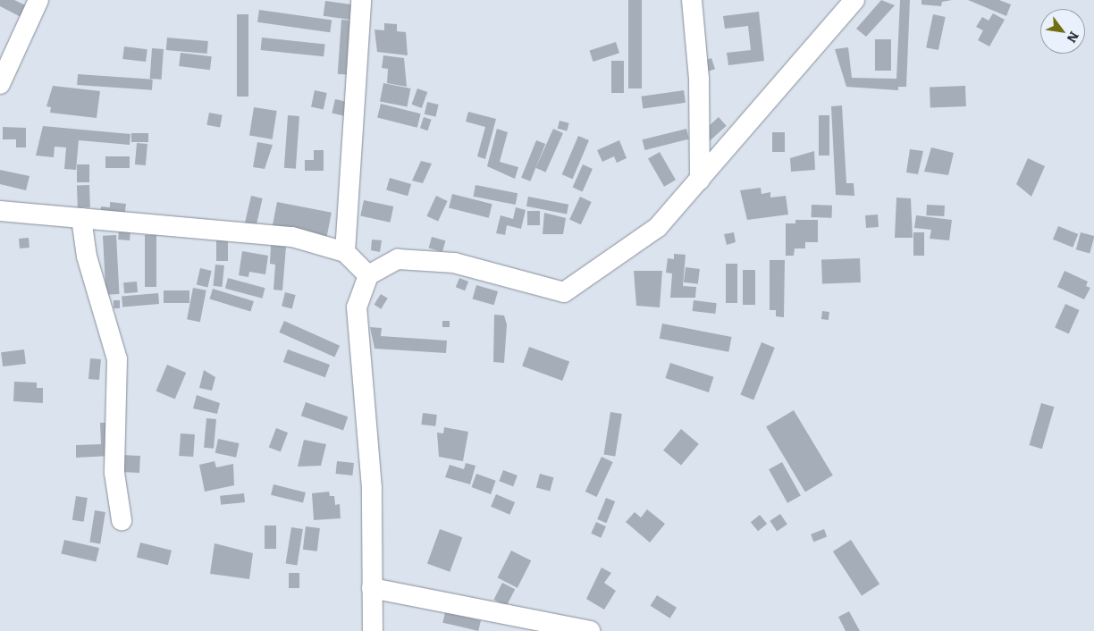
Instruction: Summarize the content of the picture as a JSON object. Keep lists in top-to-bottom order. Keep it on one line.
{"north":"bottom right"}
